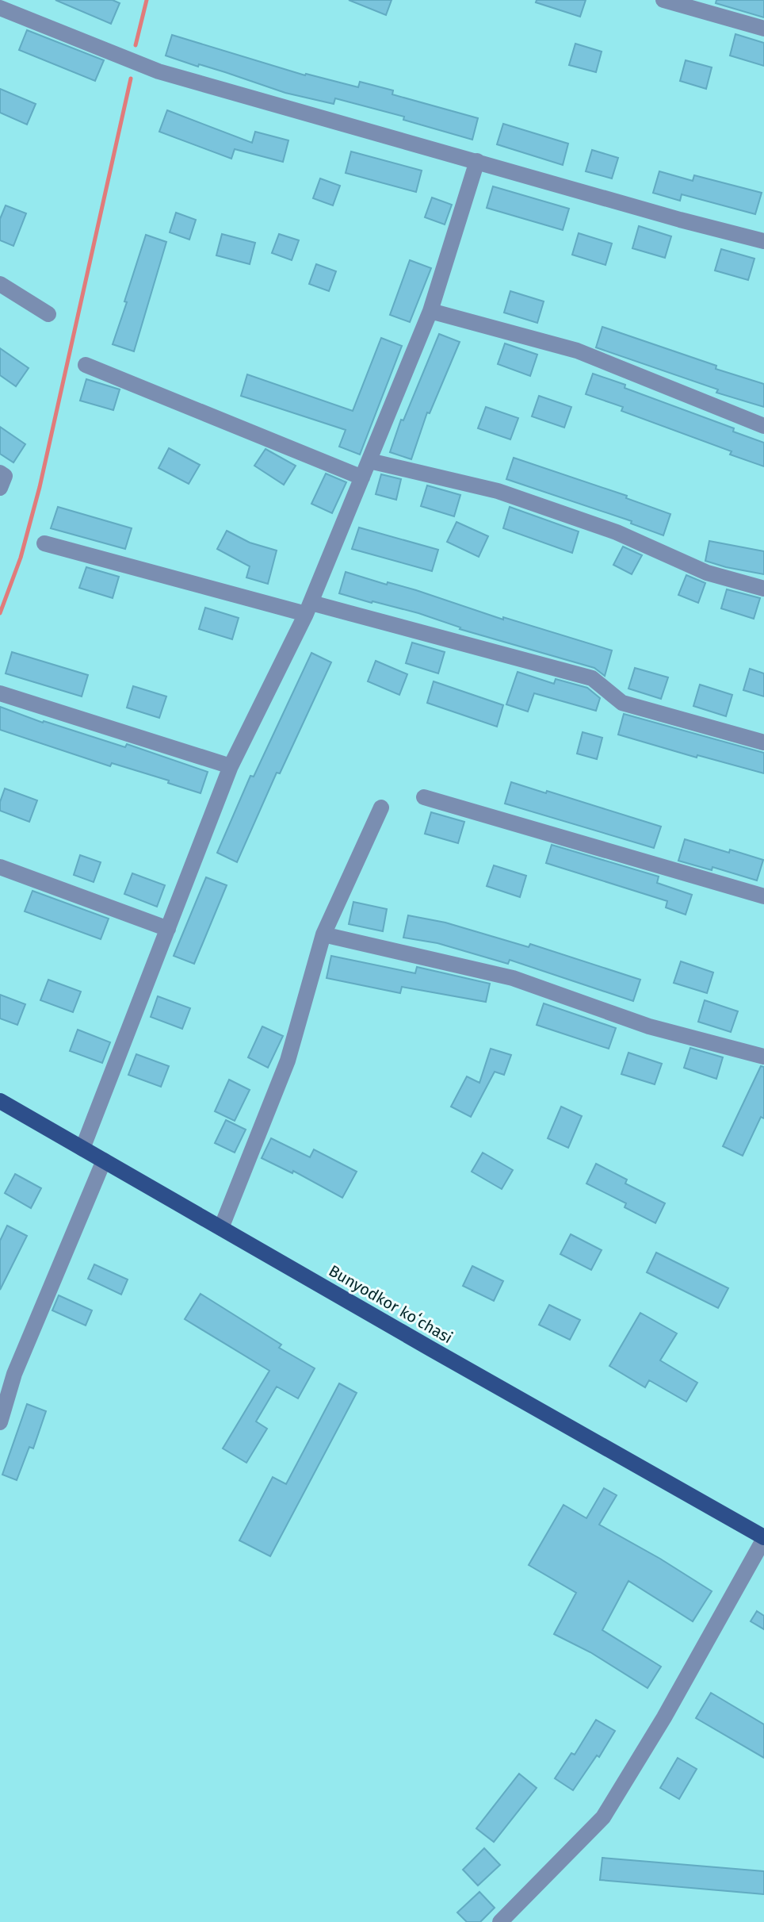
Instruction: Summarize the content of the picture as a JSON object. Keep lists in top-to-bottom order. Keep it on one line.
{"streets":{"main road":["Bunyodkor koʻchasi"]}}
